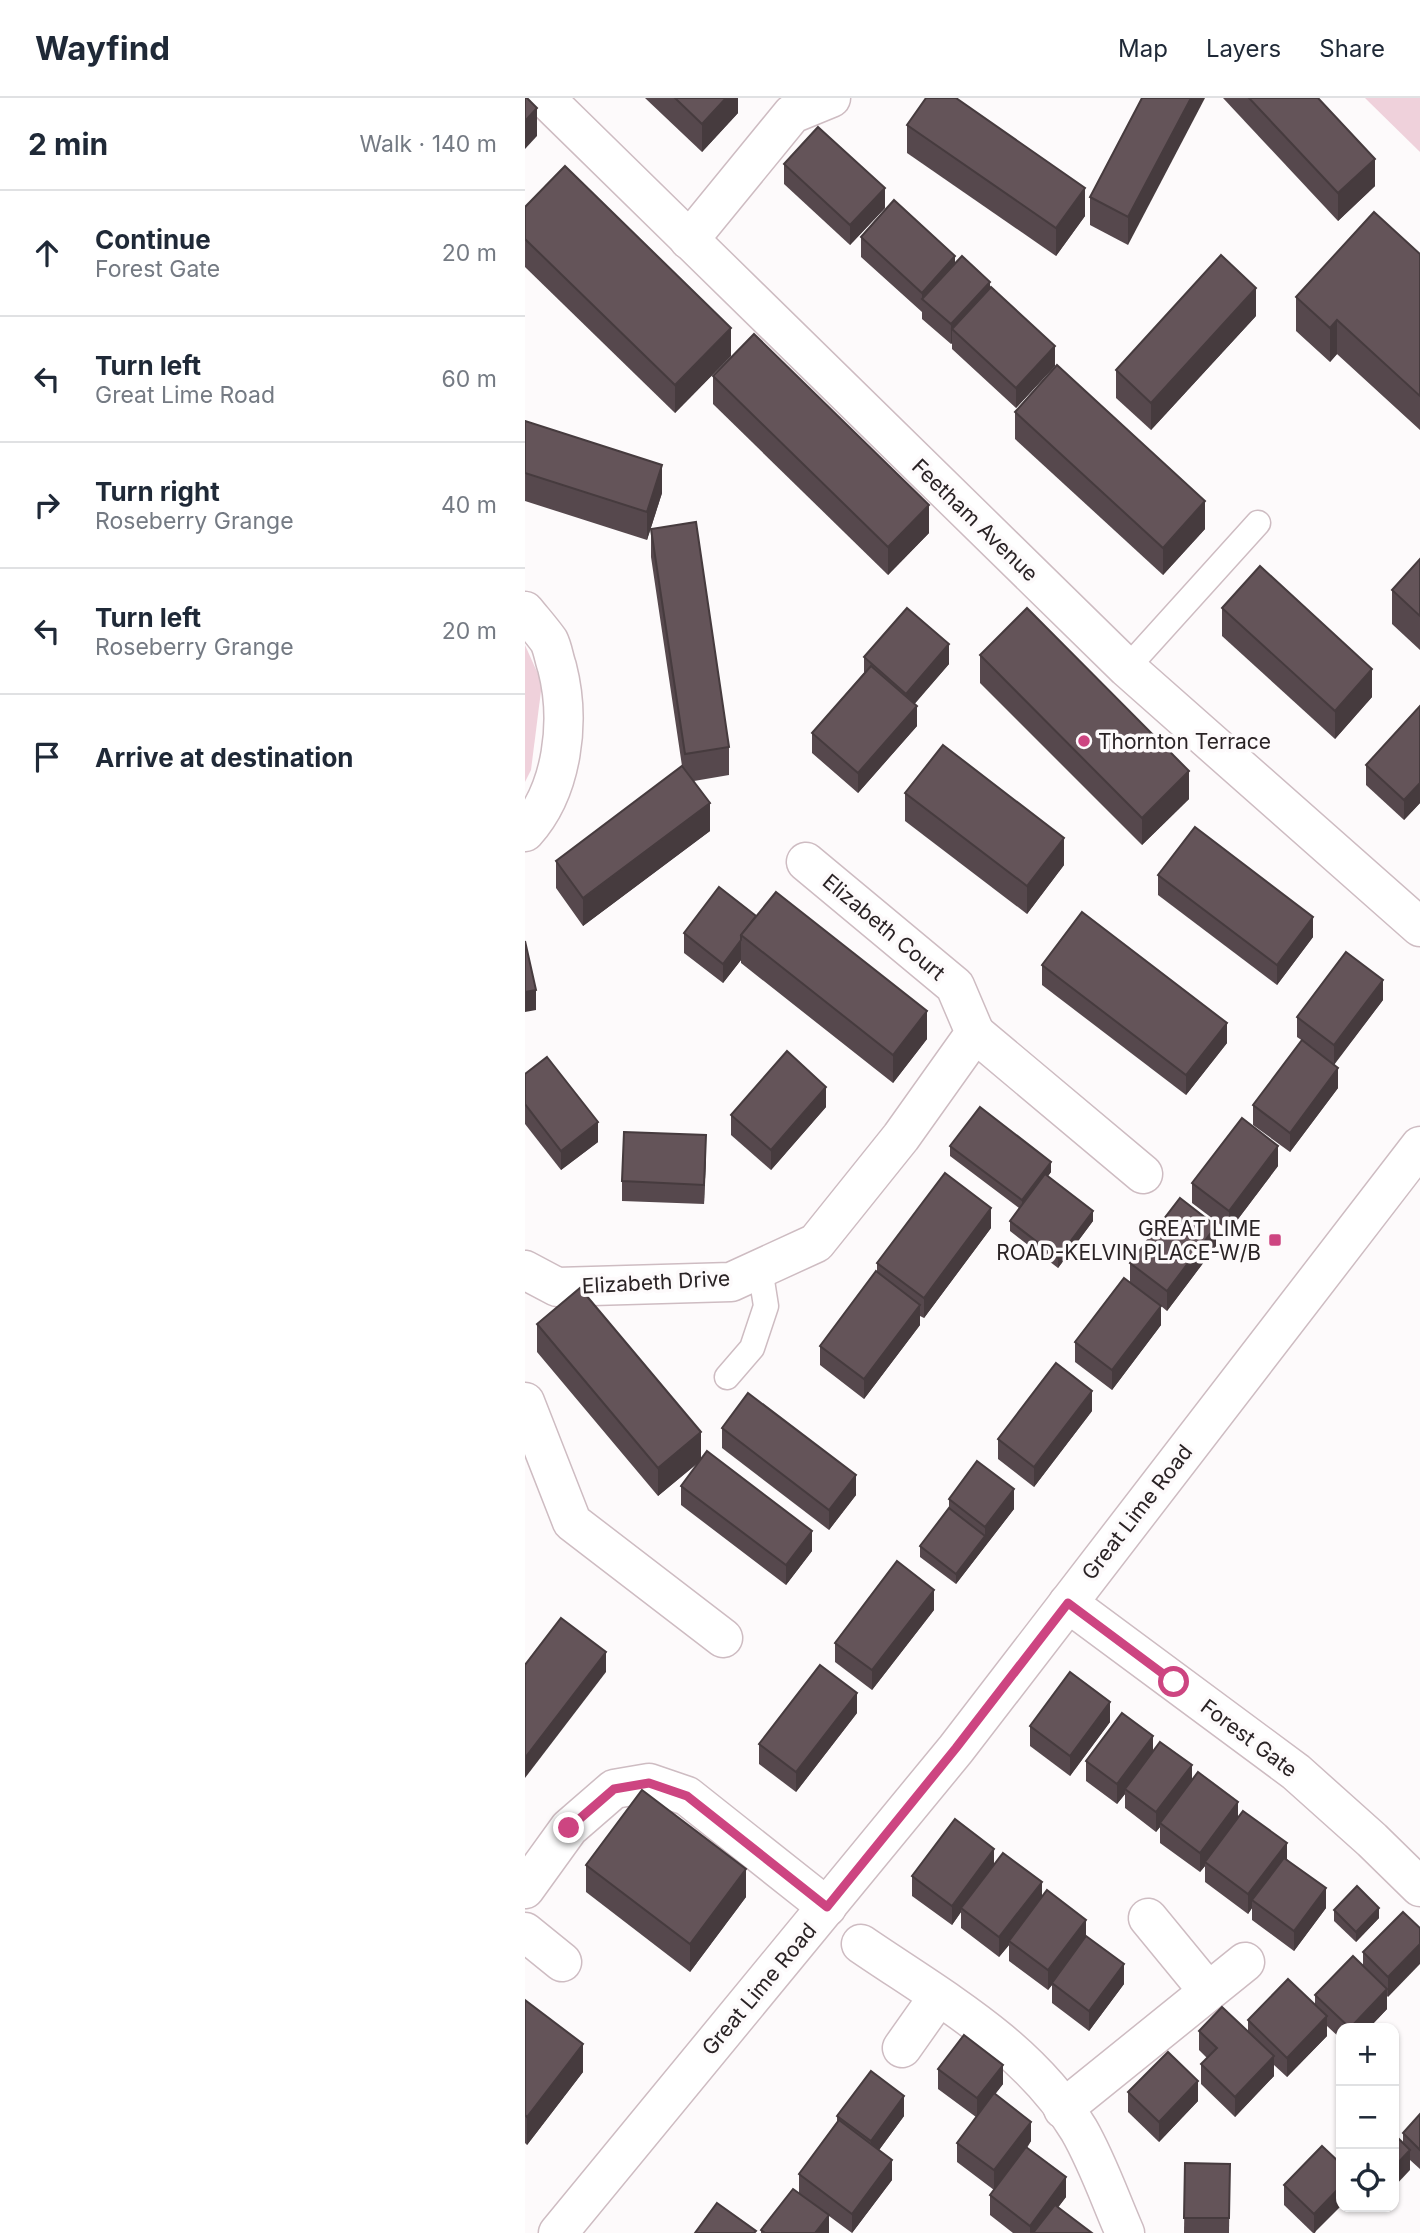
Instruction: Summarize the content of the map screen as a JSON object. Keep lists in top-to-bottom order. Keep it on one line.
{"streets":{"street":["Feetham Avenue","Elizabeth Court","Elizabeth Drive","Great Lime Road","Forest Gate"]},"crossings":[["Elizabeth Court","Elizabeth Drive"],["Great Lime Road","Forest Gate"]],"places":{"other":["Thornton Terrace"],"transit":["GREAT LIME ROAD-KELVIN PLACE-W/B"]},"page":{"header":"Wayfind","nav":["Map","Layers","Share"],"heading":["2 min","Walk · 140 m"],"list":[["Continue","Forest Gate","20 m"],["Turn left","Great Lime Road","60 m"],["Turn right","Roseberry Grange","40 m"],["Turn left","Roseberry Grange","20 m"],"Arrive at destination"],"map_buttons":["+","−"]}}
